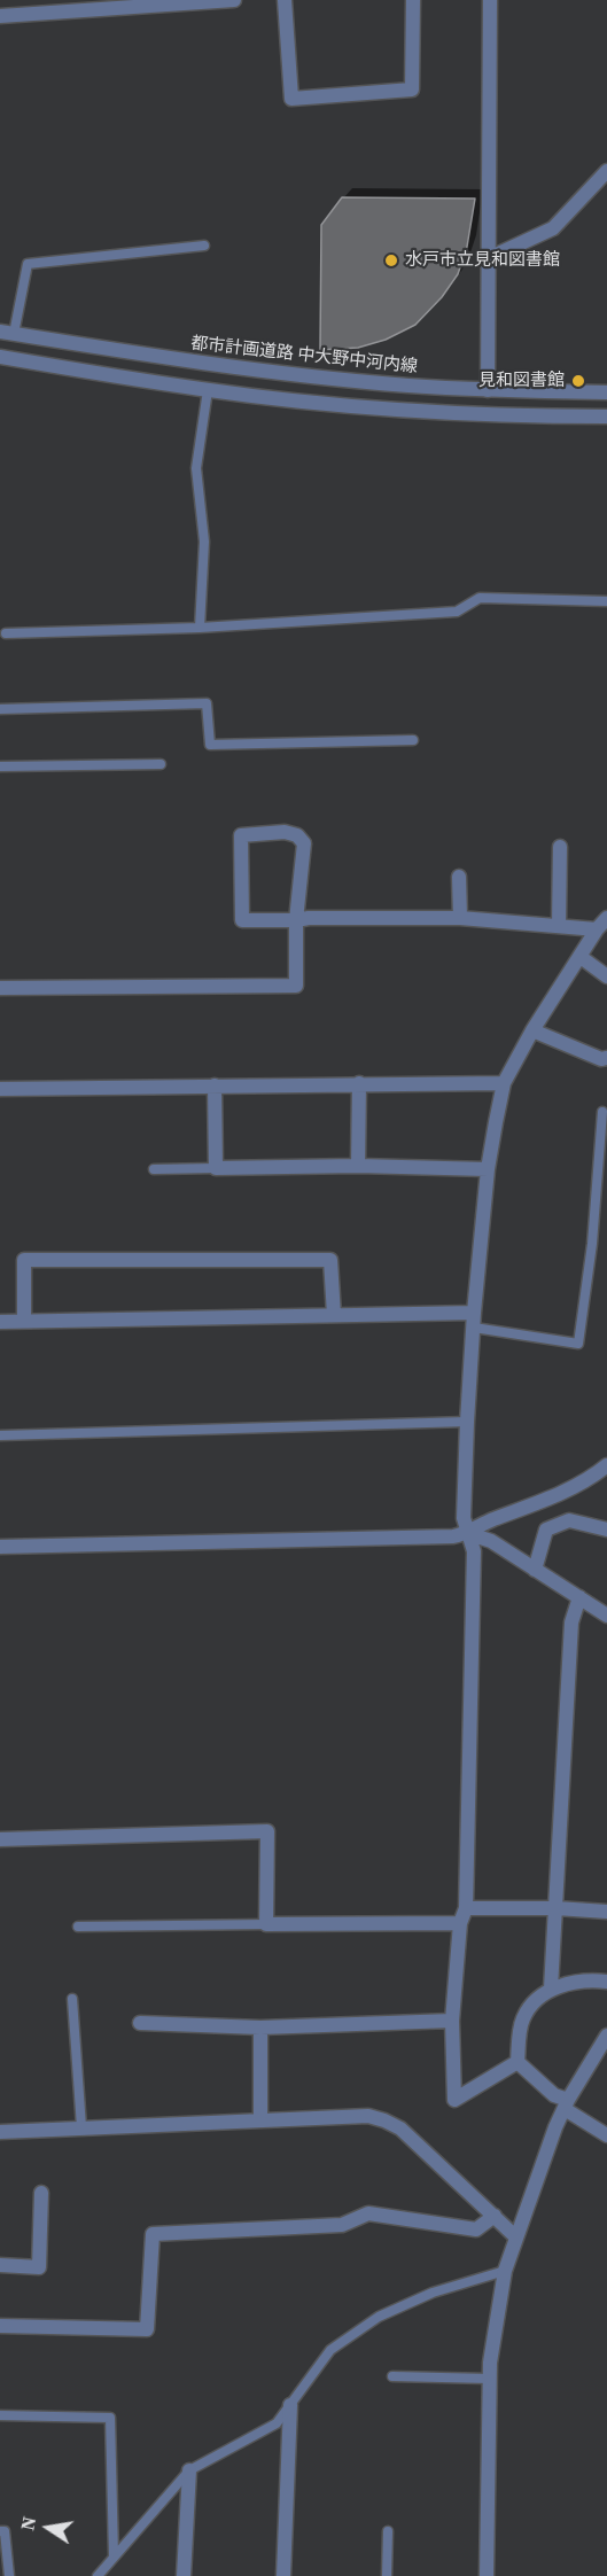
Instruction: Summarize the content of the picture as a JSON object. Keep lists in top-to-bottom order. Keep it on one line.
{"streets":{"street":["都市計画道路 中大野中河内線"]},"places":["水戸市立見和図書館","見和図書館"],"north":"left"}
